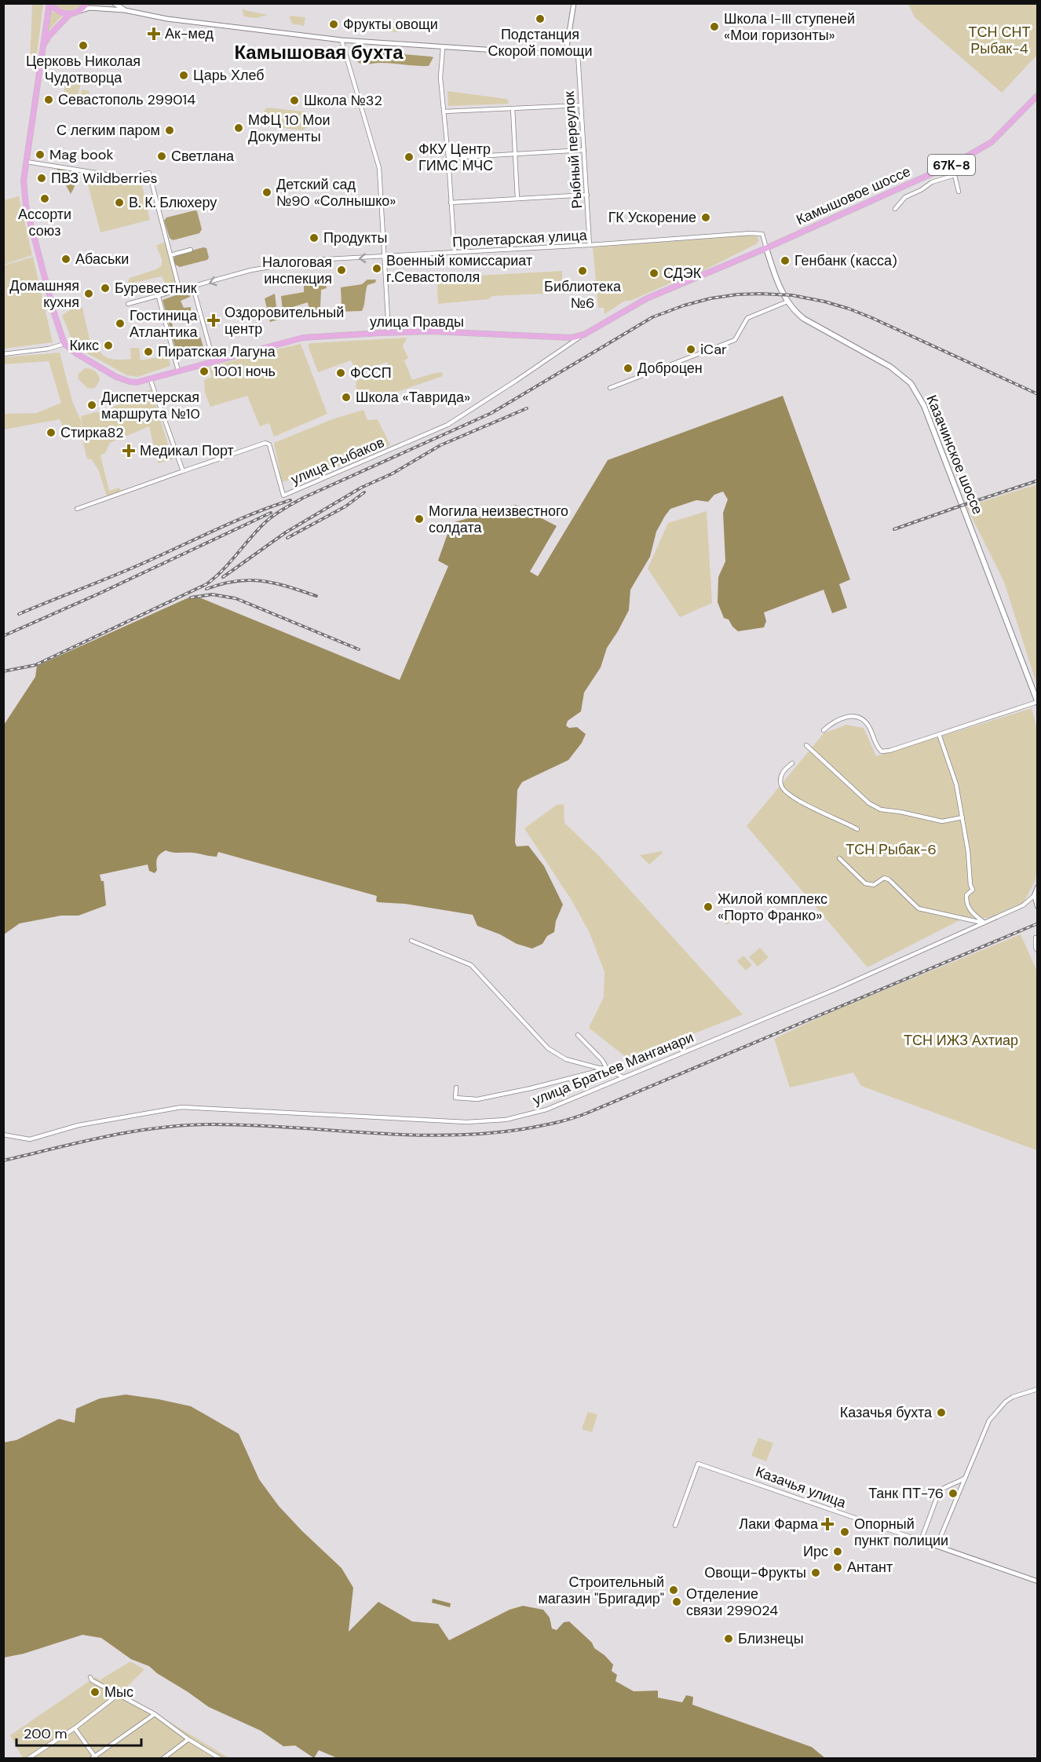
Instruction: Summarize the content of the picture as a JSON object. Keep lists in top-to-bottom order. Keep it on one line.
{"streets":{"main road":["67К-8","Камышовое шоссе","улица Правды","Казачинское шоссе"],"street":["Рыбный переулок","Пролетарская улица","улица Рыбаков","улица Братьев Манганари","Казачья улица"]},"crossings":[["Рыбный переулок","Пролетарская улица"],["Камышовое шоссе","Пролетарская улица"],["Камышовое шоссе","улица Правды"],["Камышовое шоссе","Казачинское шоссе"],["Пролетарская улица","улица Правды"],["Пролетарская улица","Казачинское шоссе"],["улица Правды","Казачинское шоссе"],["улица Правды","улица Рыбаков"]],"districts":["Камышовая бухта"],"parks":["ТСН СНТ Рыбак-4","ТСН Рыбак-6","ТСН ИЖЗ Ахтиар"],"places":{"other":["Подстанция Скорой помощи","Фрукты овощи","Школа I-III ступеней «Мои горизонты»","Церковь Николая Чудотворца","Царь Хлеб","Севастополь 299014","Школа №32","МФЦ 10 Мои Документы","С легким паром","Mag book","Светлана","ФКУ Центр ГИМС МЧС","ПВЗ Wildberries","Детский сад №90 «Солнышко»","Ассорти союз","В. К. Блюхеру","ГК Ускорение","Продукты","Абаськи","Генбанк (касса)","Военный комиссариат г.Севастополя","Налоговая инспекция","Библиотека №6","СДЭК","Буревестник","Домашняя кухня","Гостиница Атлантика","Кикс","iCar","Пиратская Лагуна","Доброцен","1001 ночь","ФССП","Школа «Таврида»","Диспетчерская маршрута №10","Стирка82","Могила неизвестного солдата","Жилой комплекс «Порто Франко»","Казачья бухта","Танк ПТ-76","Опорный пункт полиции","Ирс","Антант","Овощи-Фрукты","Строительный магазин \"Бригадир\"","Отделение связи 299024","Близнецы","Мыс"],"health":["Ак-мед","Оздоровительный центр","Медикал Порт","Лаки Фарма"]},"scale_bar":"200 m"}
